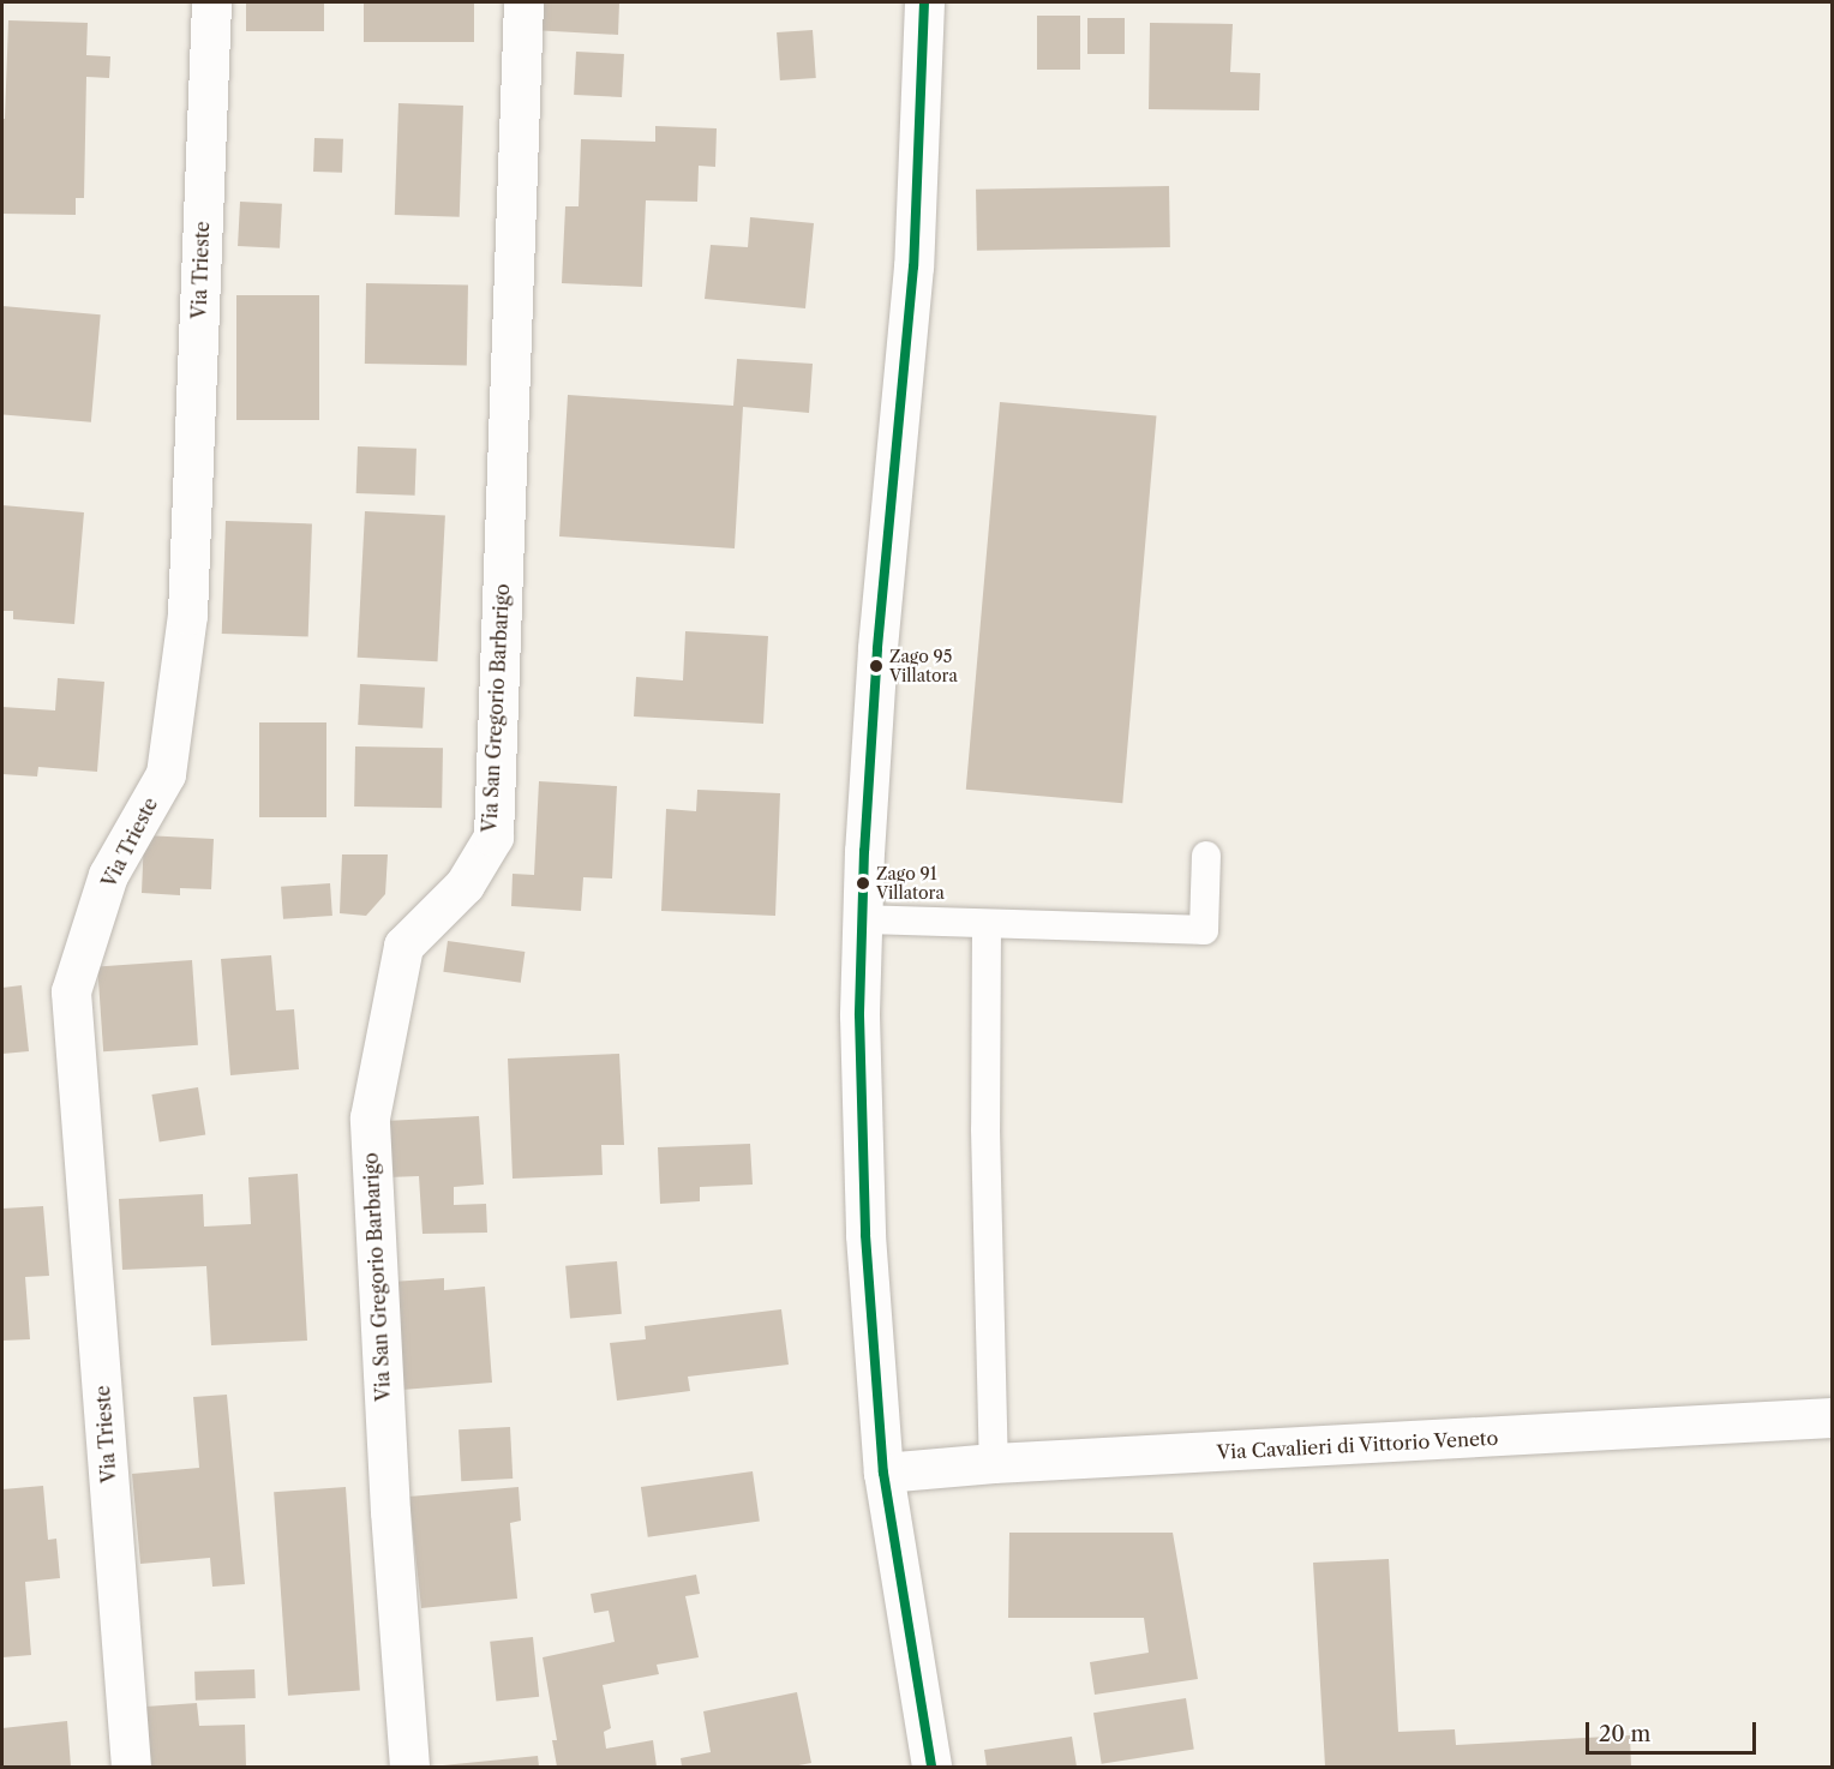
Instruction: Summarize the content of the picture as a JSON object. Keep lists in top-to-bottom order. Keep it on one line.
{"streets":{"street":["Via Trieste","Via San Gregorio Barbarigo","Via Cavalieri di Vittorio Veneto"]},"places":["Zago 95 Villatora","Zago 91 Villatora"],"scale_bar":"20 m"}
